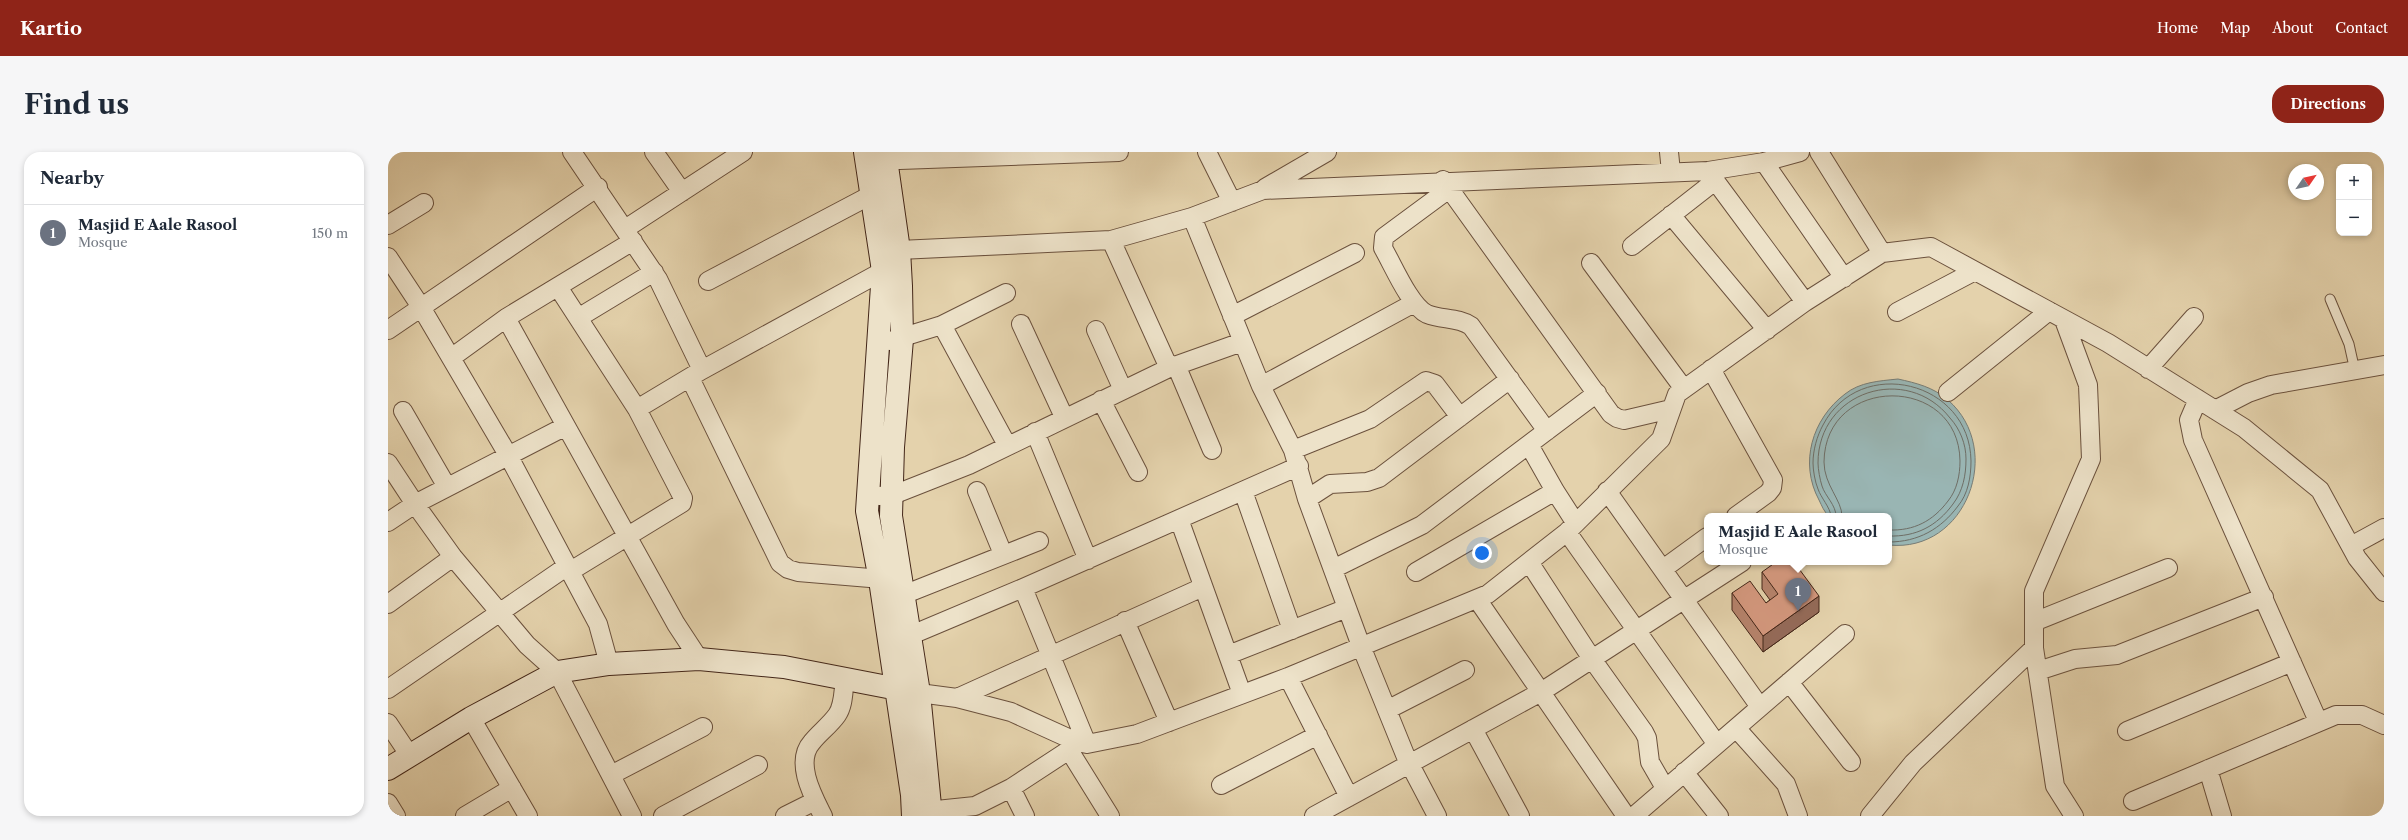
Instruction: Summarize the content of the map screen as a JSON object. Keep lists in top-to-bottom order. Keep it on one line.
{"north":"top right","page":{"header":"Kartio","nav":["Home","Map","About","Contact"],"buttons":"Directions","title":"Find us","heading":"Nearby","map_buttons":["+","−"],"list":[{"mark":"1","name":"Masjid E Aale Rasool","note":"Mosque","value":"150 m"}],"popup":["Masjid E Aale Rasool","Mosque"],"pins":"1"}}
